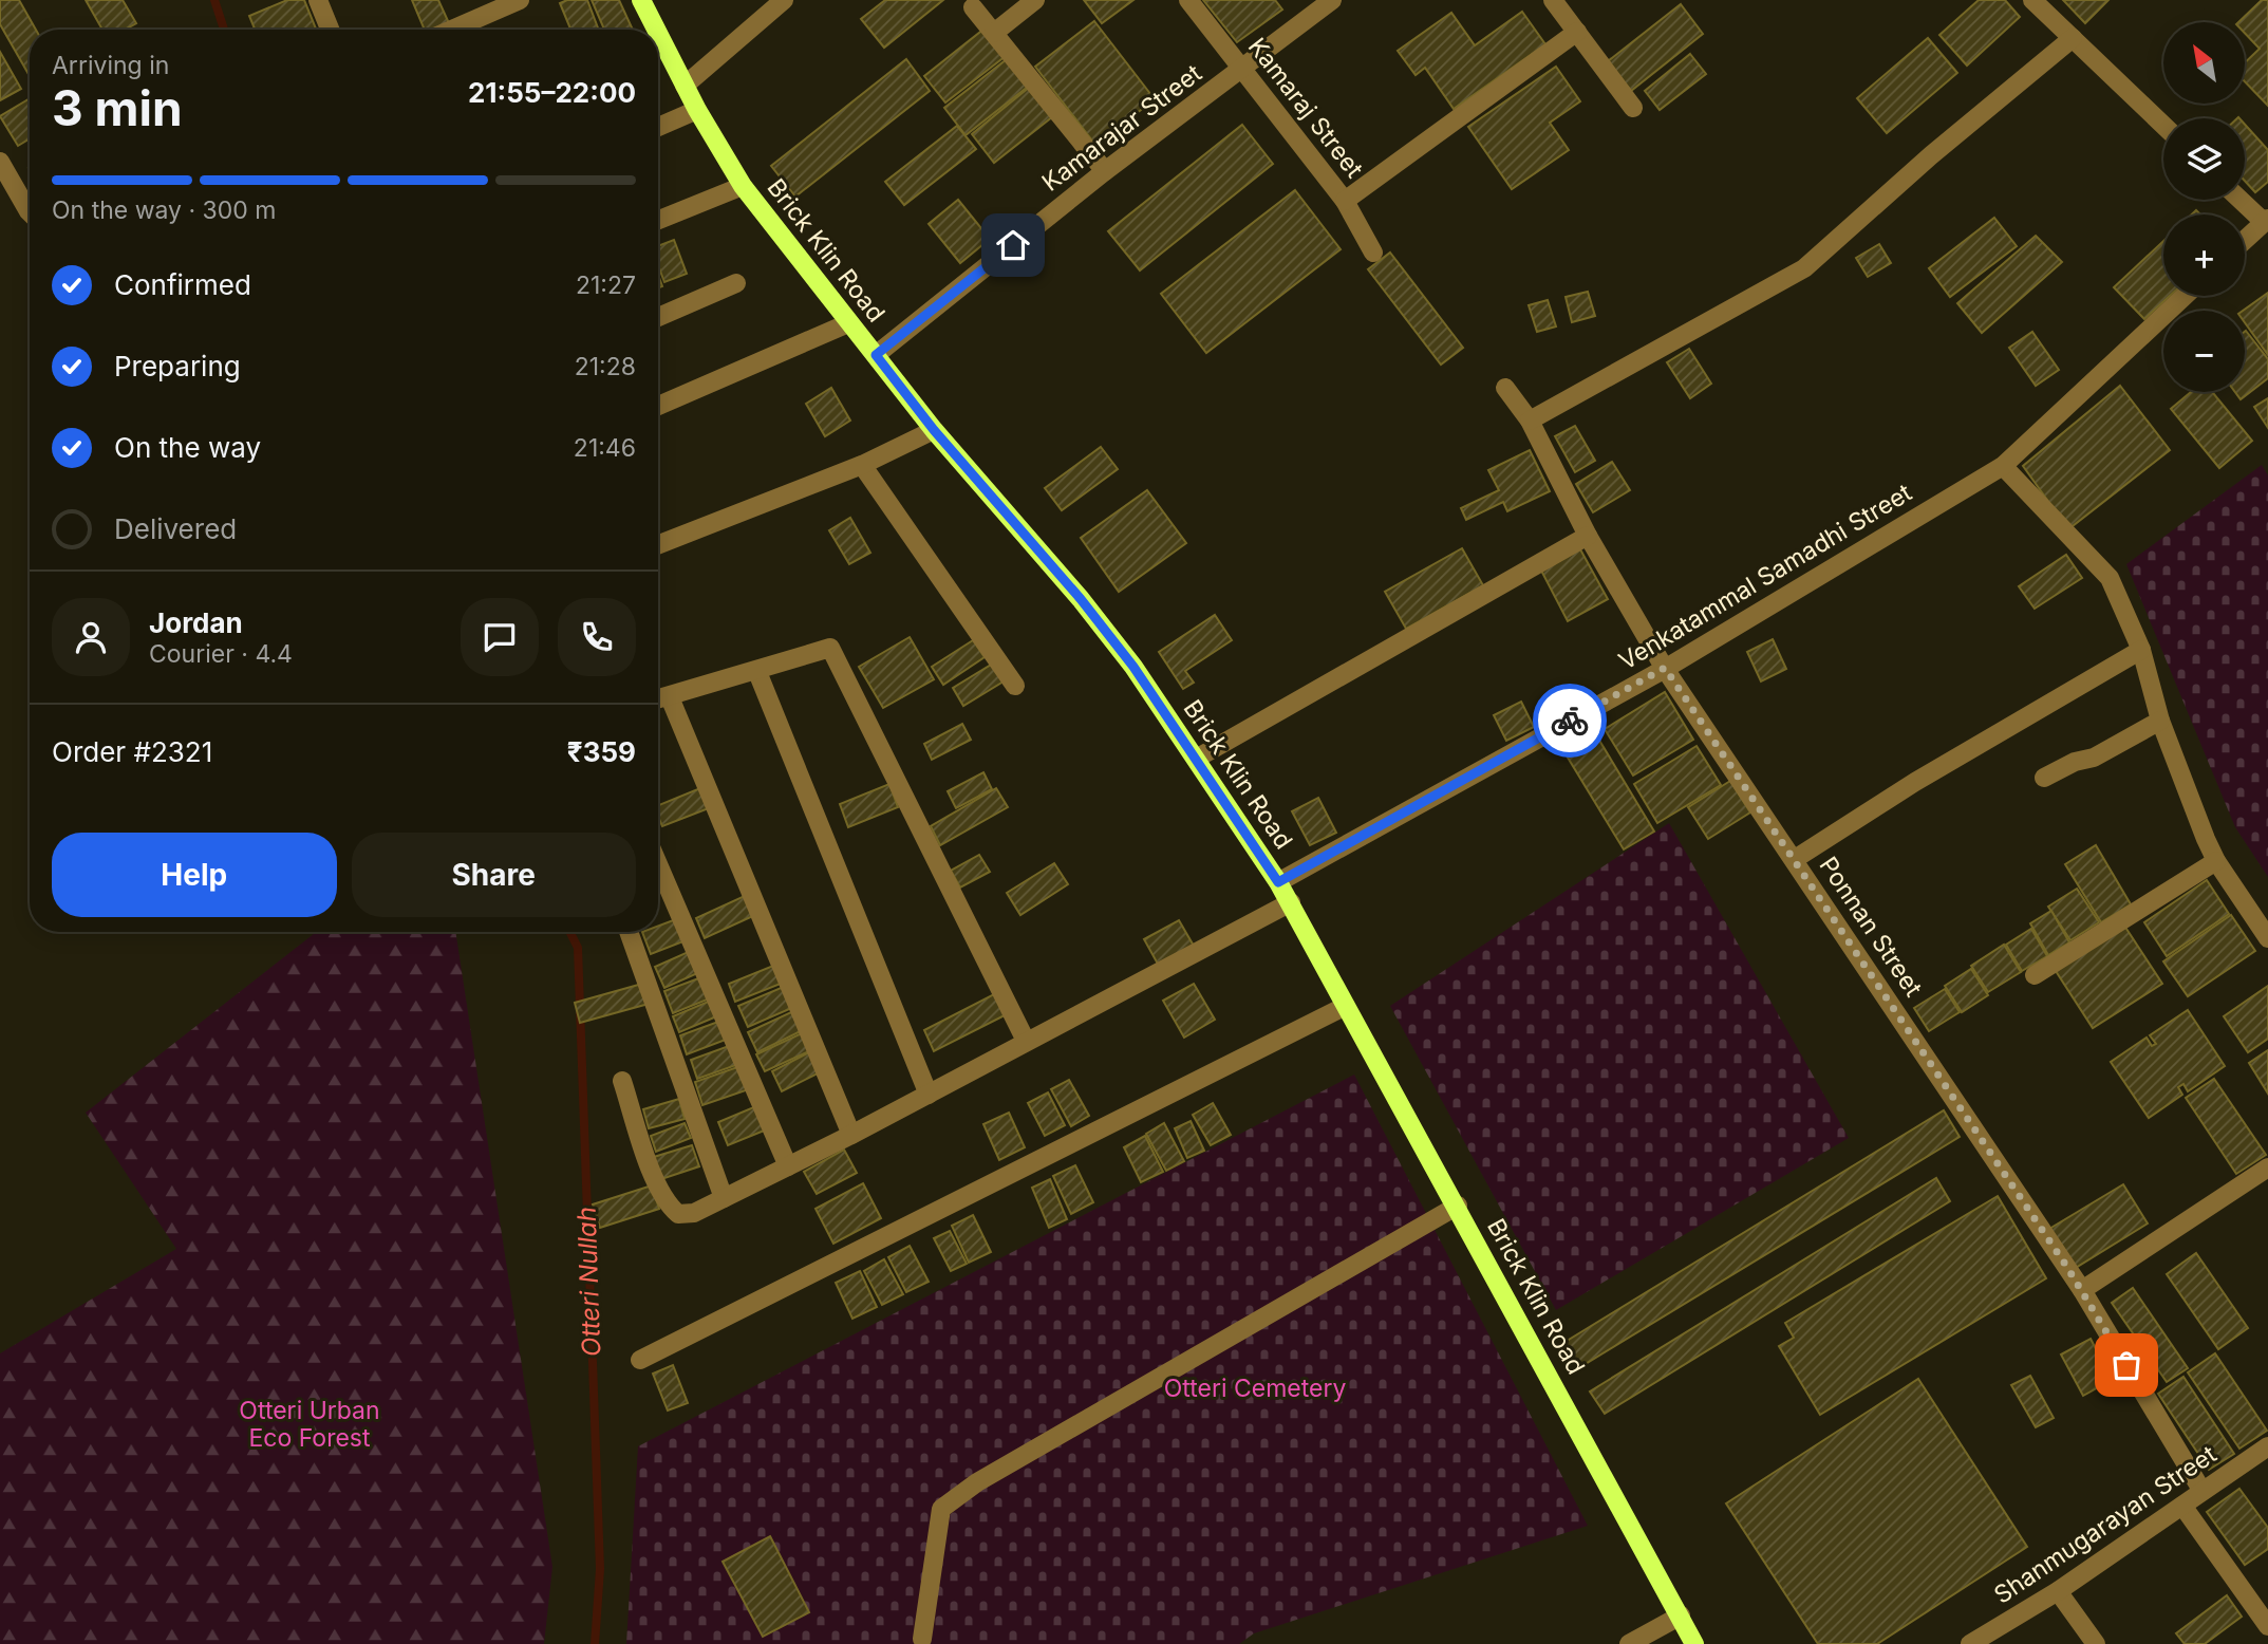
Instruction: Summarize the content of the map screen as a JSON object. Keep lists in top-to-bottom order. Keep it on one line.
{"streets":{"main road":["Brick Klin Road"],"street":["Kamaraj Street","Kamarajar Street","Venkatammal Samadhi Street","Ponnan Street","Shanmugarayan Street"]},"crossings":[["Kamaraj Street","Kamarajar Street"],["Kamarajar Street","Brick Klin Road"],["Brick Klin Road","Venkatammal Samadhi Street"],["Venkatammal Samadhi Street","Ponnan Street"],["Ponnan Street","Shanmugarayan Street"]],"water":["Otteri Nullah"],"parks":["Otteri Cemetery","Otteri Urban Eco Forest"],"north":"top left","page":{"map_buttons":["+","−"],"heading":["3 min","Arriving in","21:55–22:00"],"panel":["Jordan","Courier · 4.4","Order #2321","₹359"],"bar":"On the way · 300 m","list":[["Confirmed","21:27"],["Preparing","21:28"],["On the way","21:46"],"Delivered"],"buttons":["Help","Share"]}}
